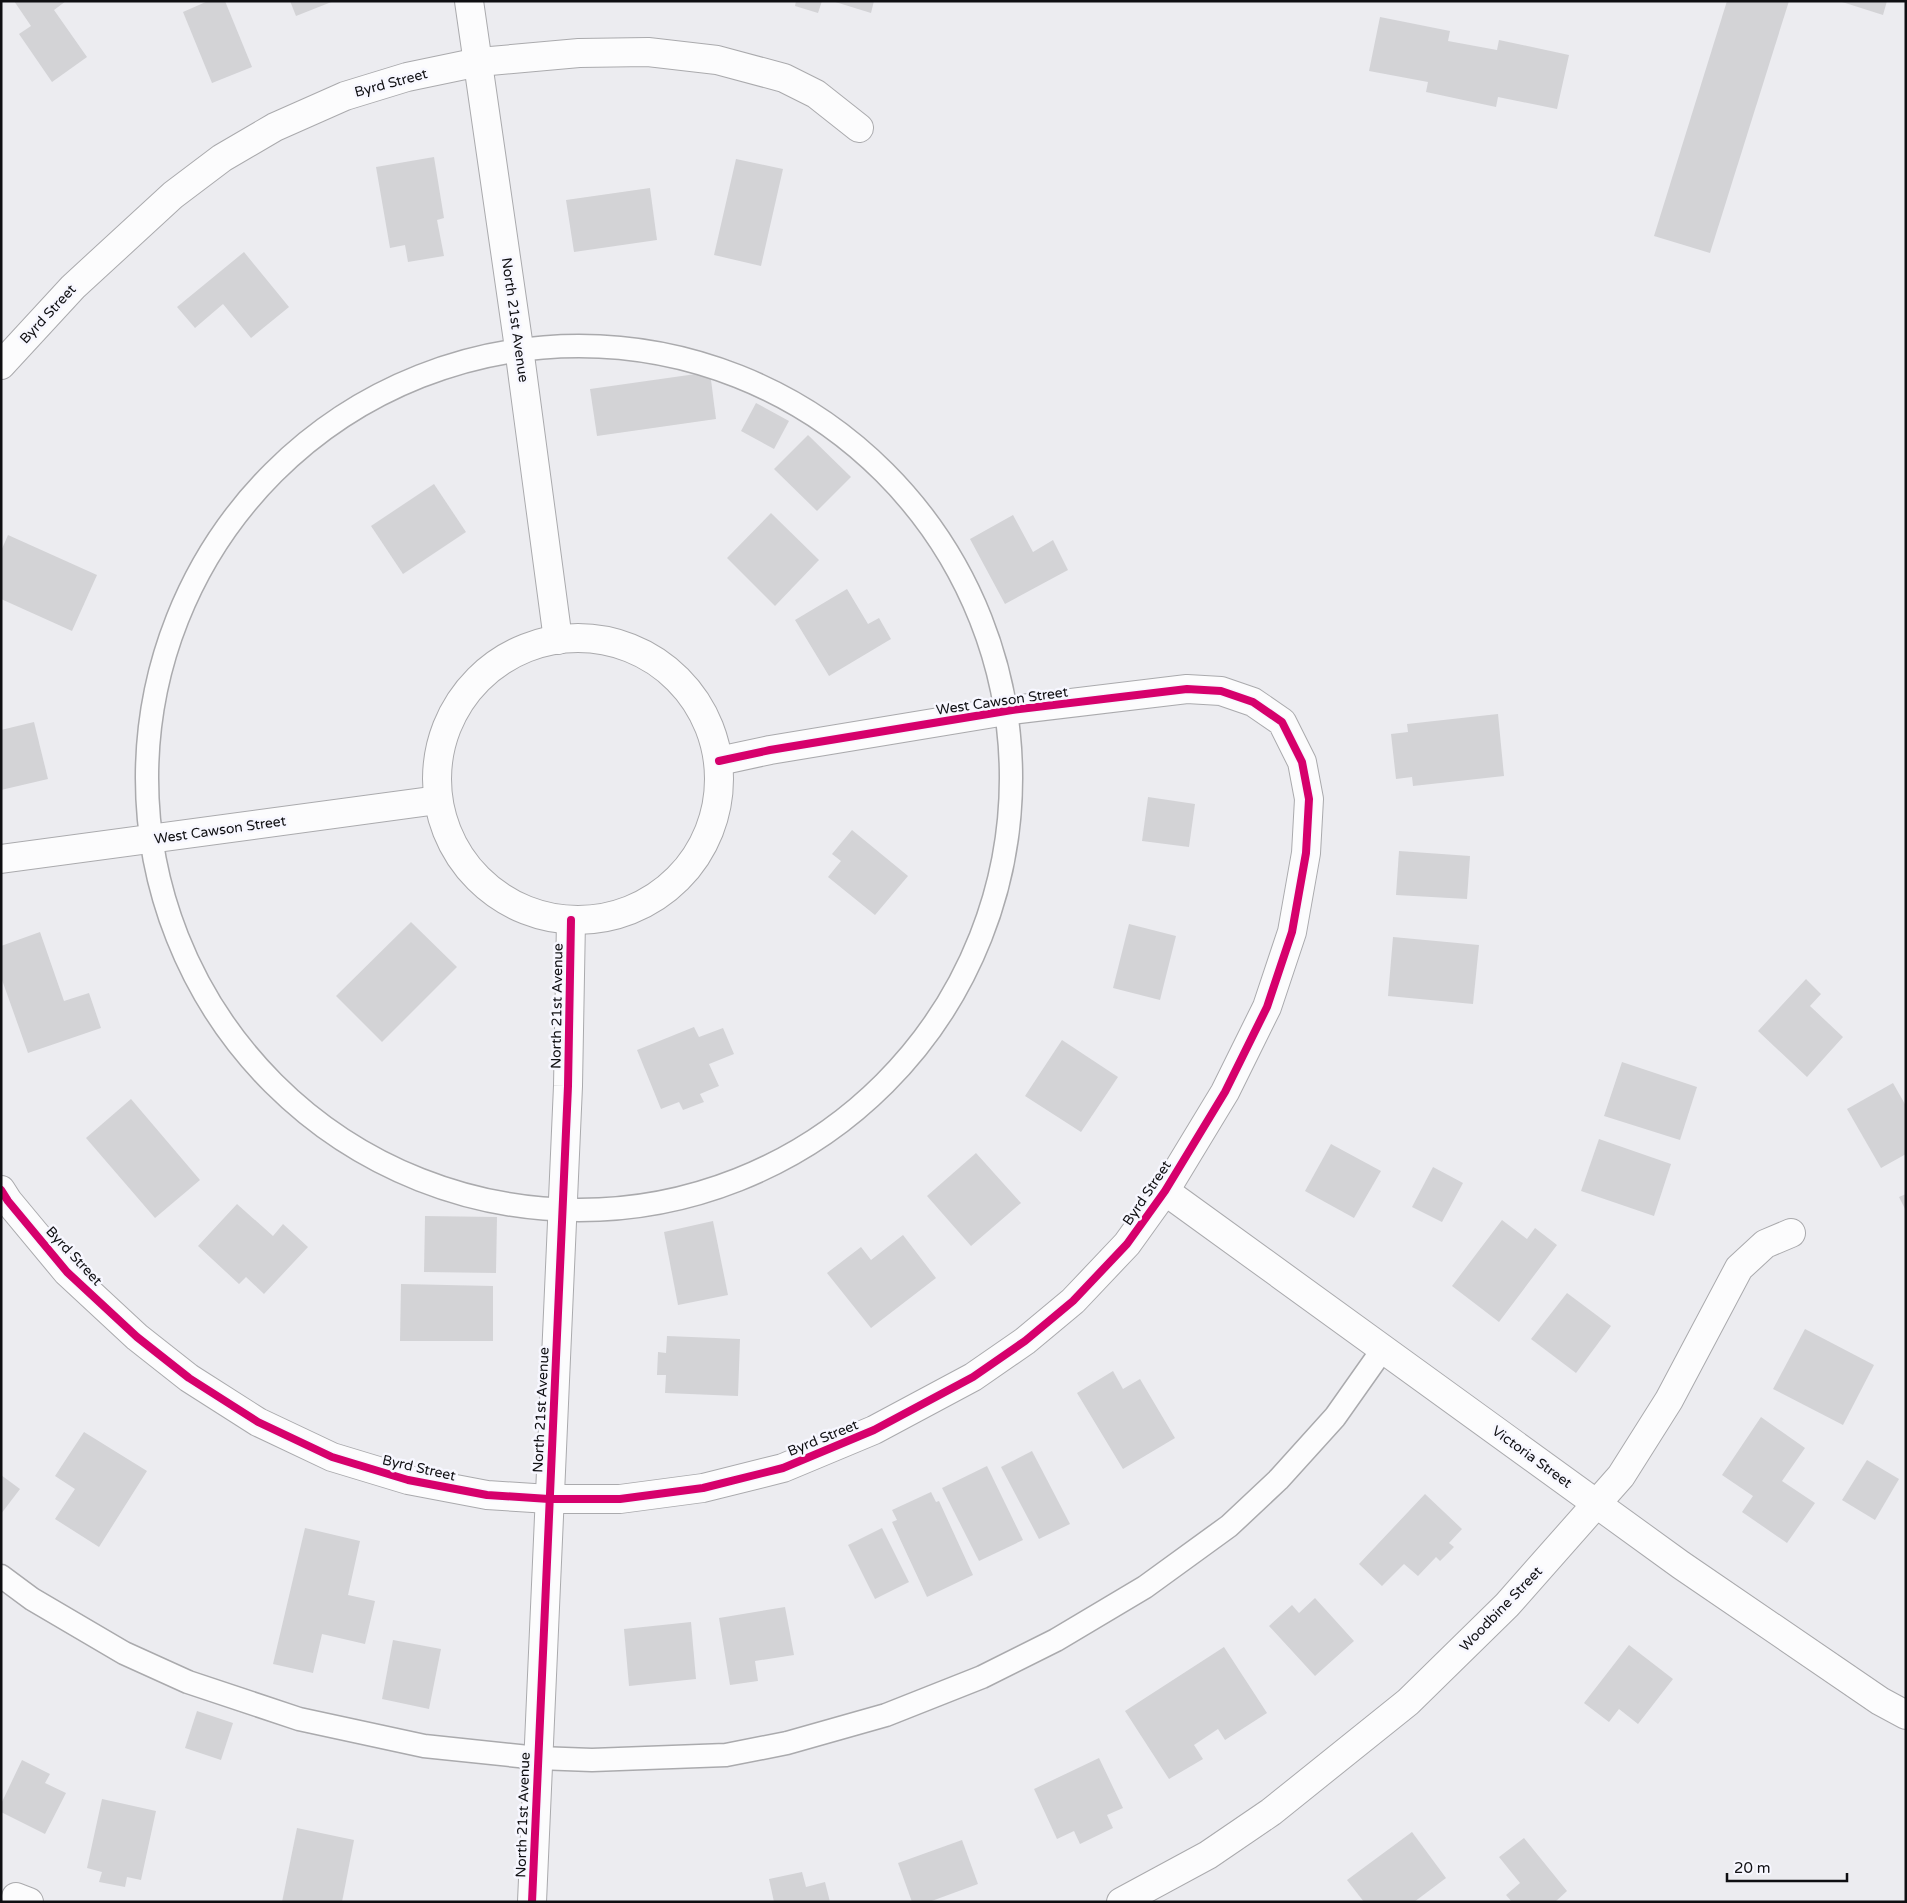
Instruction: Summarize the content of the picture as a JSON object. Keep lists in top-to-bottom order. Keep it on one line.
{"streets":{"street":["Byrd Street","North 21st Avenue","West Cawson Street","Victoria Street","Woodbine Street"]},"crossings":[["Byrd Street","North 21st Avenue"],["Byrd Street","West Cawson Street"],["Byrd Street","Victoria Street"],["Victoria Street","Woodbine Street"]],"scale_bar":"20 m"}
